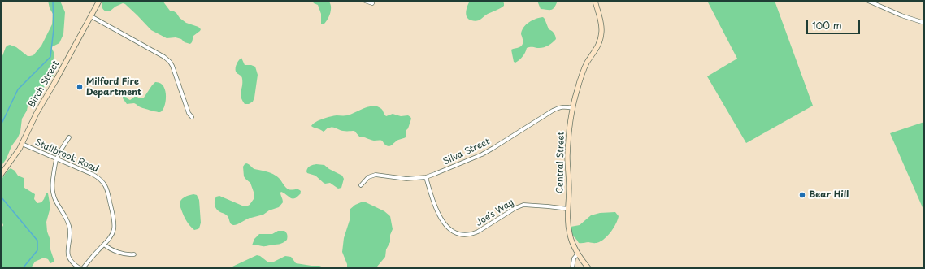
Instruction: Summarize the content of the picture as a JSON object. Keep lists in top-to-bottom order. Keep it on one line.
{"streets":{"street":["Birch Street","Silva Street","Stallbrook Road","Central Street","Joe's Way"]},"crossings":[["Birch Street","Stallbrook Road"],["Silva Street","Central Street"],["Silva Street","Joe's Way"],["Central Street","Joe's Way"]],"places":["Milford Fire Department","Bear Hill"],"scale_bar":"100 m"}
